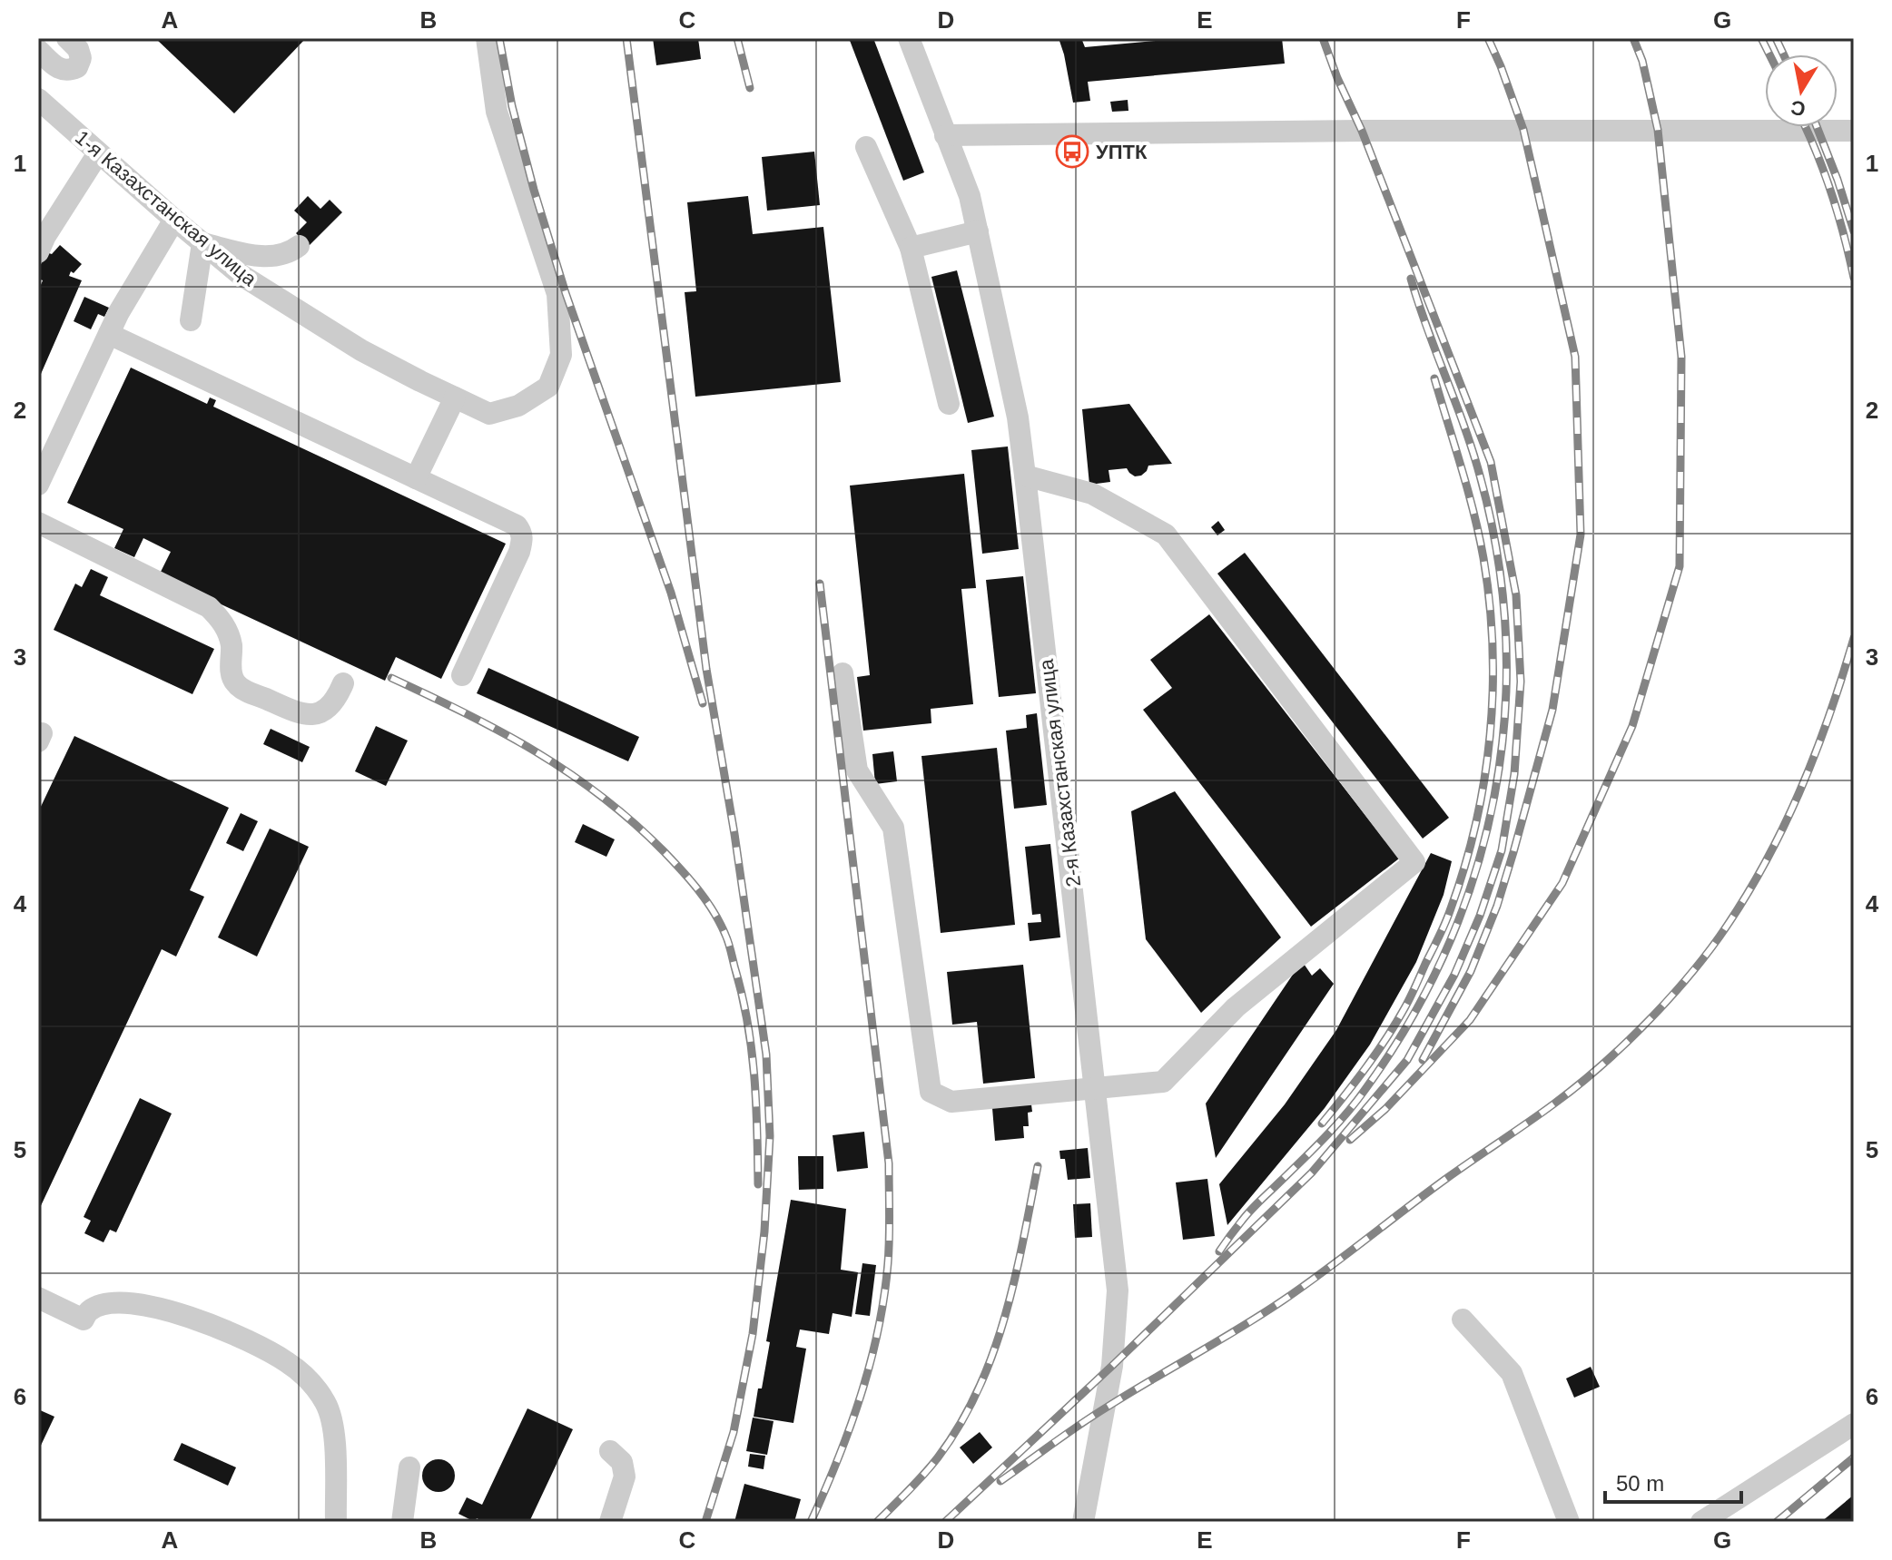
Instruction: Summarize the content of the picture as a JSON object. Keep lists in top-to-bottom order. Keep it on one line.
{"streets":{"street":["1-я Казахстанская улица","2-я Казахстанская улица"]},"places":{"bus stop":["УПТК"]},"scale_bar":"50 m","north":"bottom","grid":{"columns":["A","B","C","D","E","F","G"],"rows":["1","2","3","4","5","6"]}}
